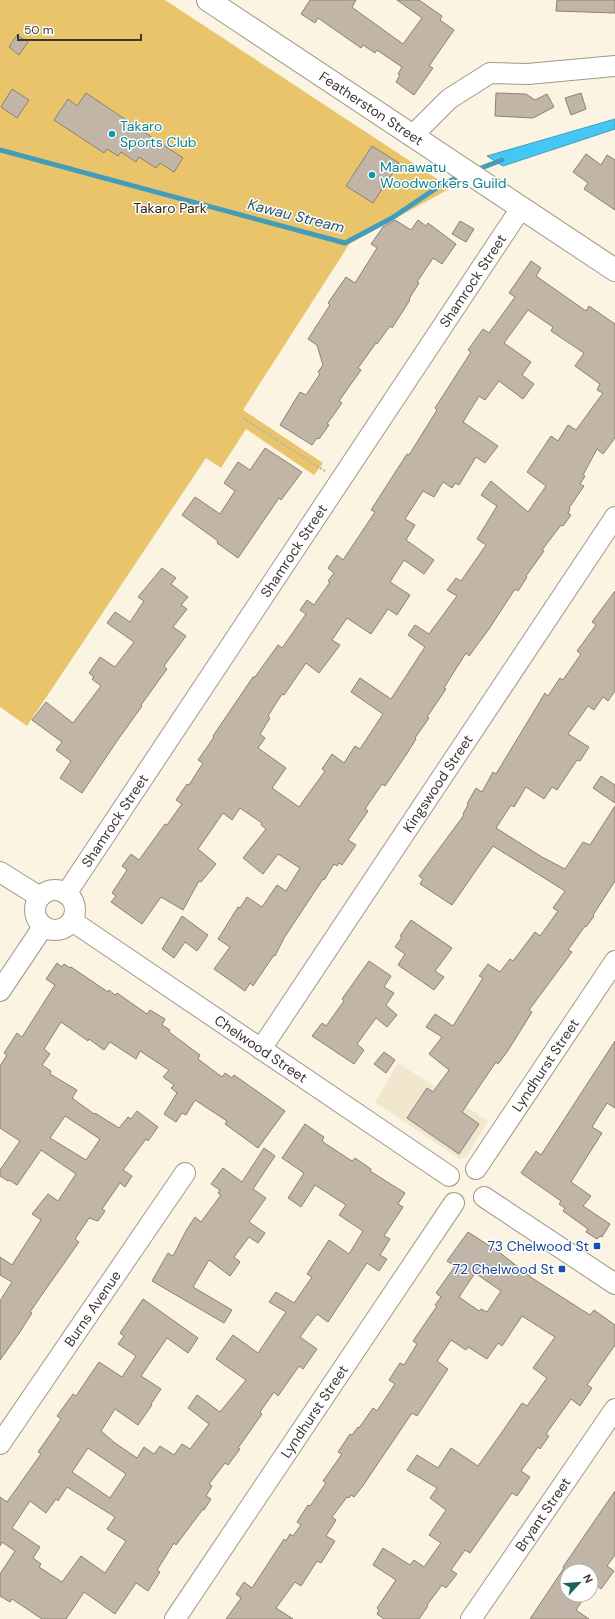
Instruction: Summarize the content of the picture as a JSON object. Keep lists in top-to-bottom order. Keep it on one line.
{"streets":{"main road":["Featherston Street"],"street":["Shamrock Street","Kingswood Street","Chelwood Street","Lyndhurst Street","Burns Avenue","Bryant Street"]},"crossings":[["Featherston Street","Shamrock Street"],["Shamrock Street","Chelwood Street"],["Kingswood Street","Chelwood Street"],["Chelwood Street","Lyndhurst Street"]],"water":["Kawau Stream"],"parks":["Takaro Park"],"places":{"other":["Takaro Sports Club","Manawatu Woodworkers Guild"],"transit":["73 Chelwood St","72 Chelwood St"]},"scale_bar":"50 m","north":"top right"}
